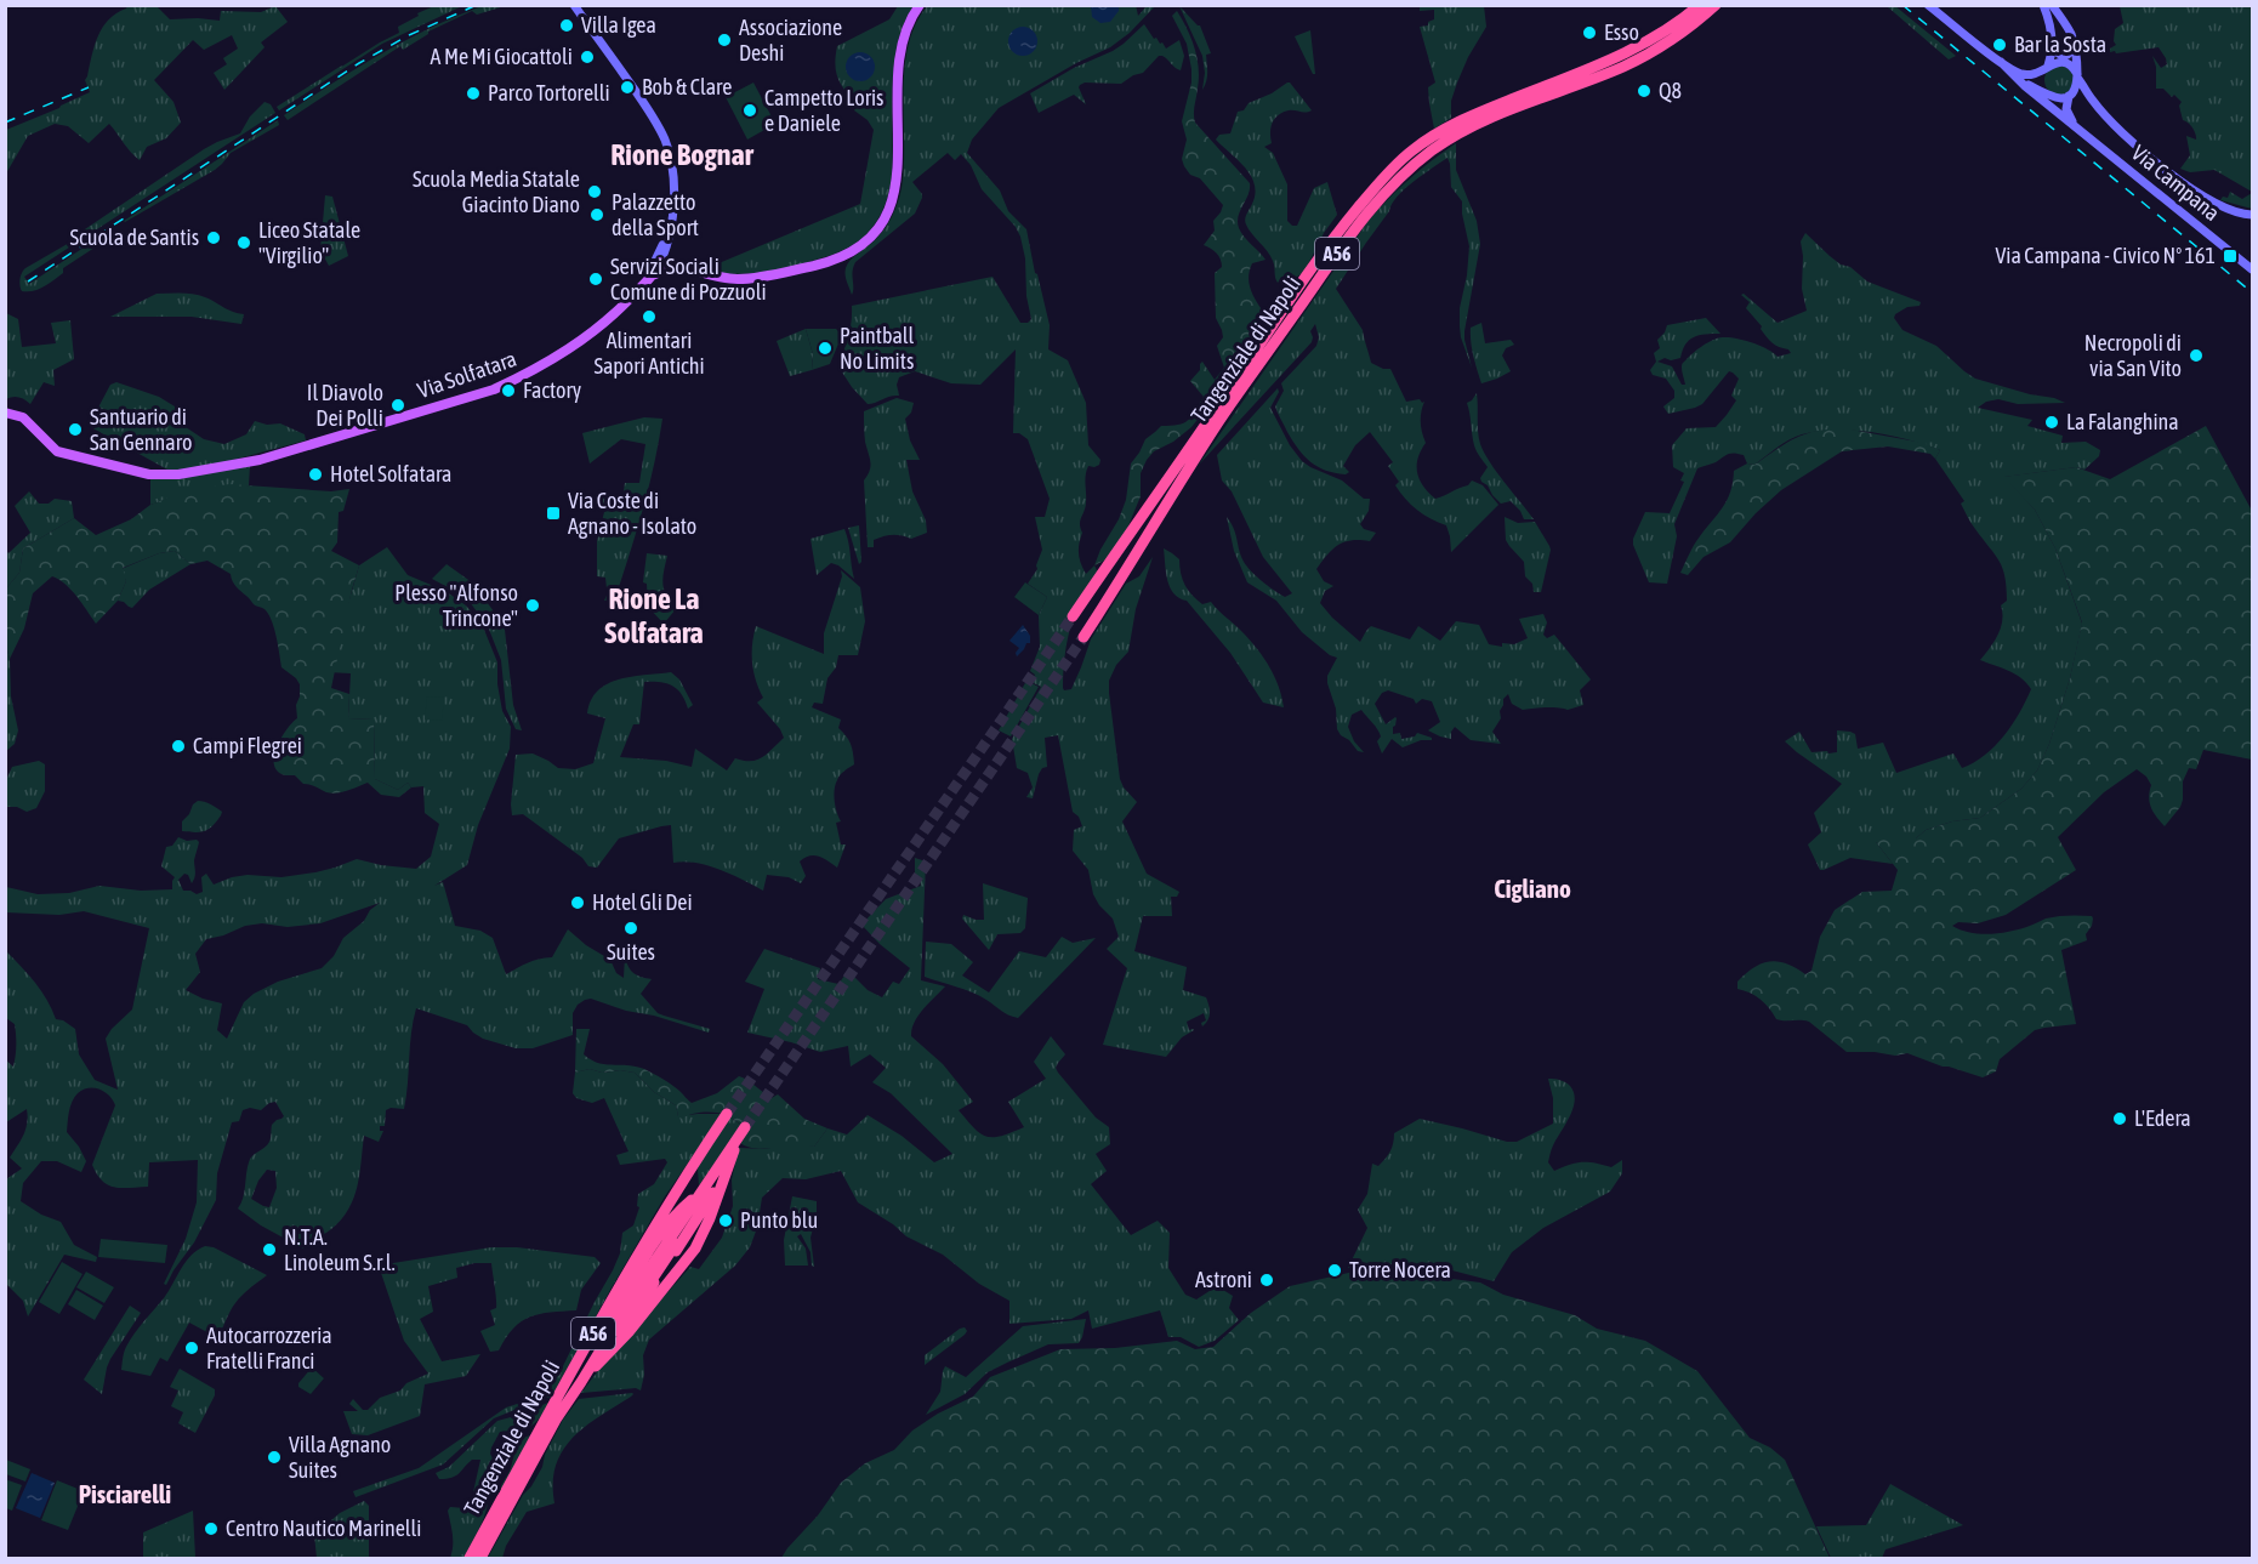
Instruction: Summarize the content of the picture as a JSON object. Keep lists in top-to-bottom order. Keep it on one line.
{"streets":{"highway":["A56","Tangenziale di Napoli"],"main road":["Via Campana","Via Solfatara"]},"districts":["Rione Bognar","Rione La Solfatara","Cigliano","Pisciarelli"],"places":{"other":["Villa Igea","Esso","Associazione Deshi","Bar la Sosta","A Me Mi Giocattoli","Bob & Clare","Q8","Parco Tortorelli","Campetto Loris e Daniele","Scuola Media Statale Giacinto Diano","Palazzetto della Sport","Scuola de Santis","Liceo Statale \"Virgilio\"","Servizi Sociali Comune di Pozzuoli","Alimentari Sapori Antichi","Paintball No Limits","Necropoli di via San Vito","Factory","Il Diavolo Dei Polli","La Falanghina","Santuario di San Gennaro","Hotel Solfatara","Plesso \"Alfonso Trincone\"","Campi Flegrei","Hotel Gli Dei","Suites","L'Edera","Punto blu","N.T.A. Linoleum S.r.l.","Torre Nocera","Astroni","Autocarrozzeria Fratelli Franci","Villa Agnano Suites","Centro Nautico Marinelli"],"transit":["Via Campana - Civico N° 161","Via Coste di Agnano - Isolato"]}}
